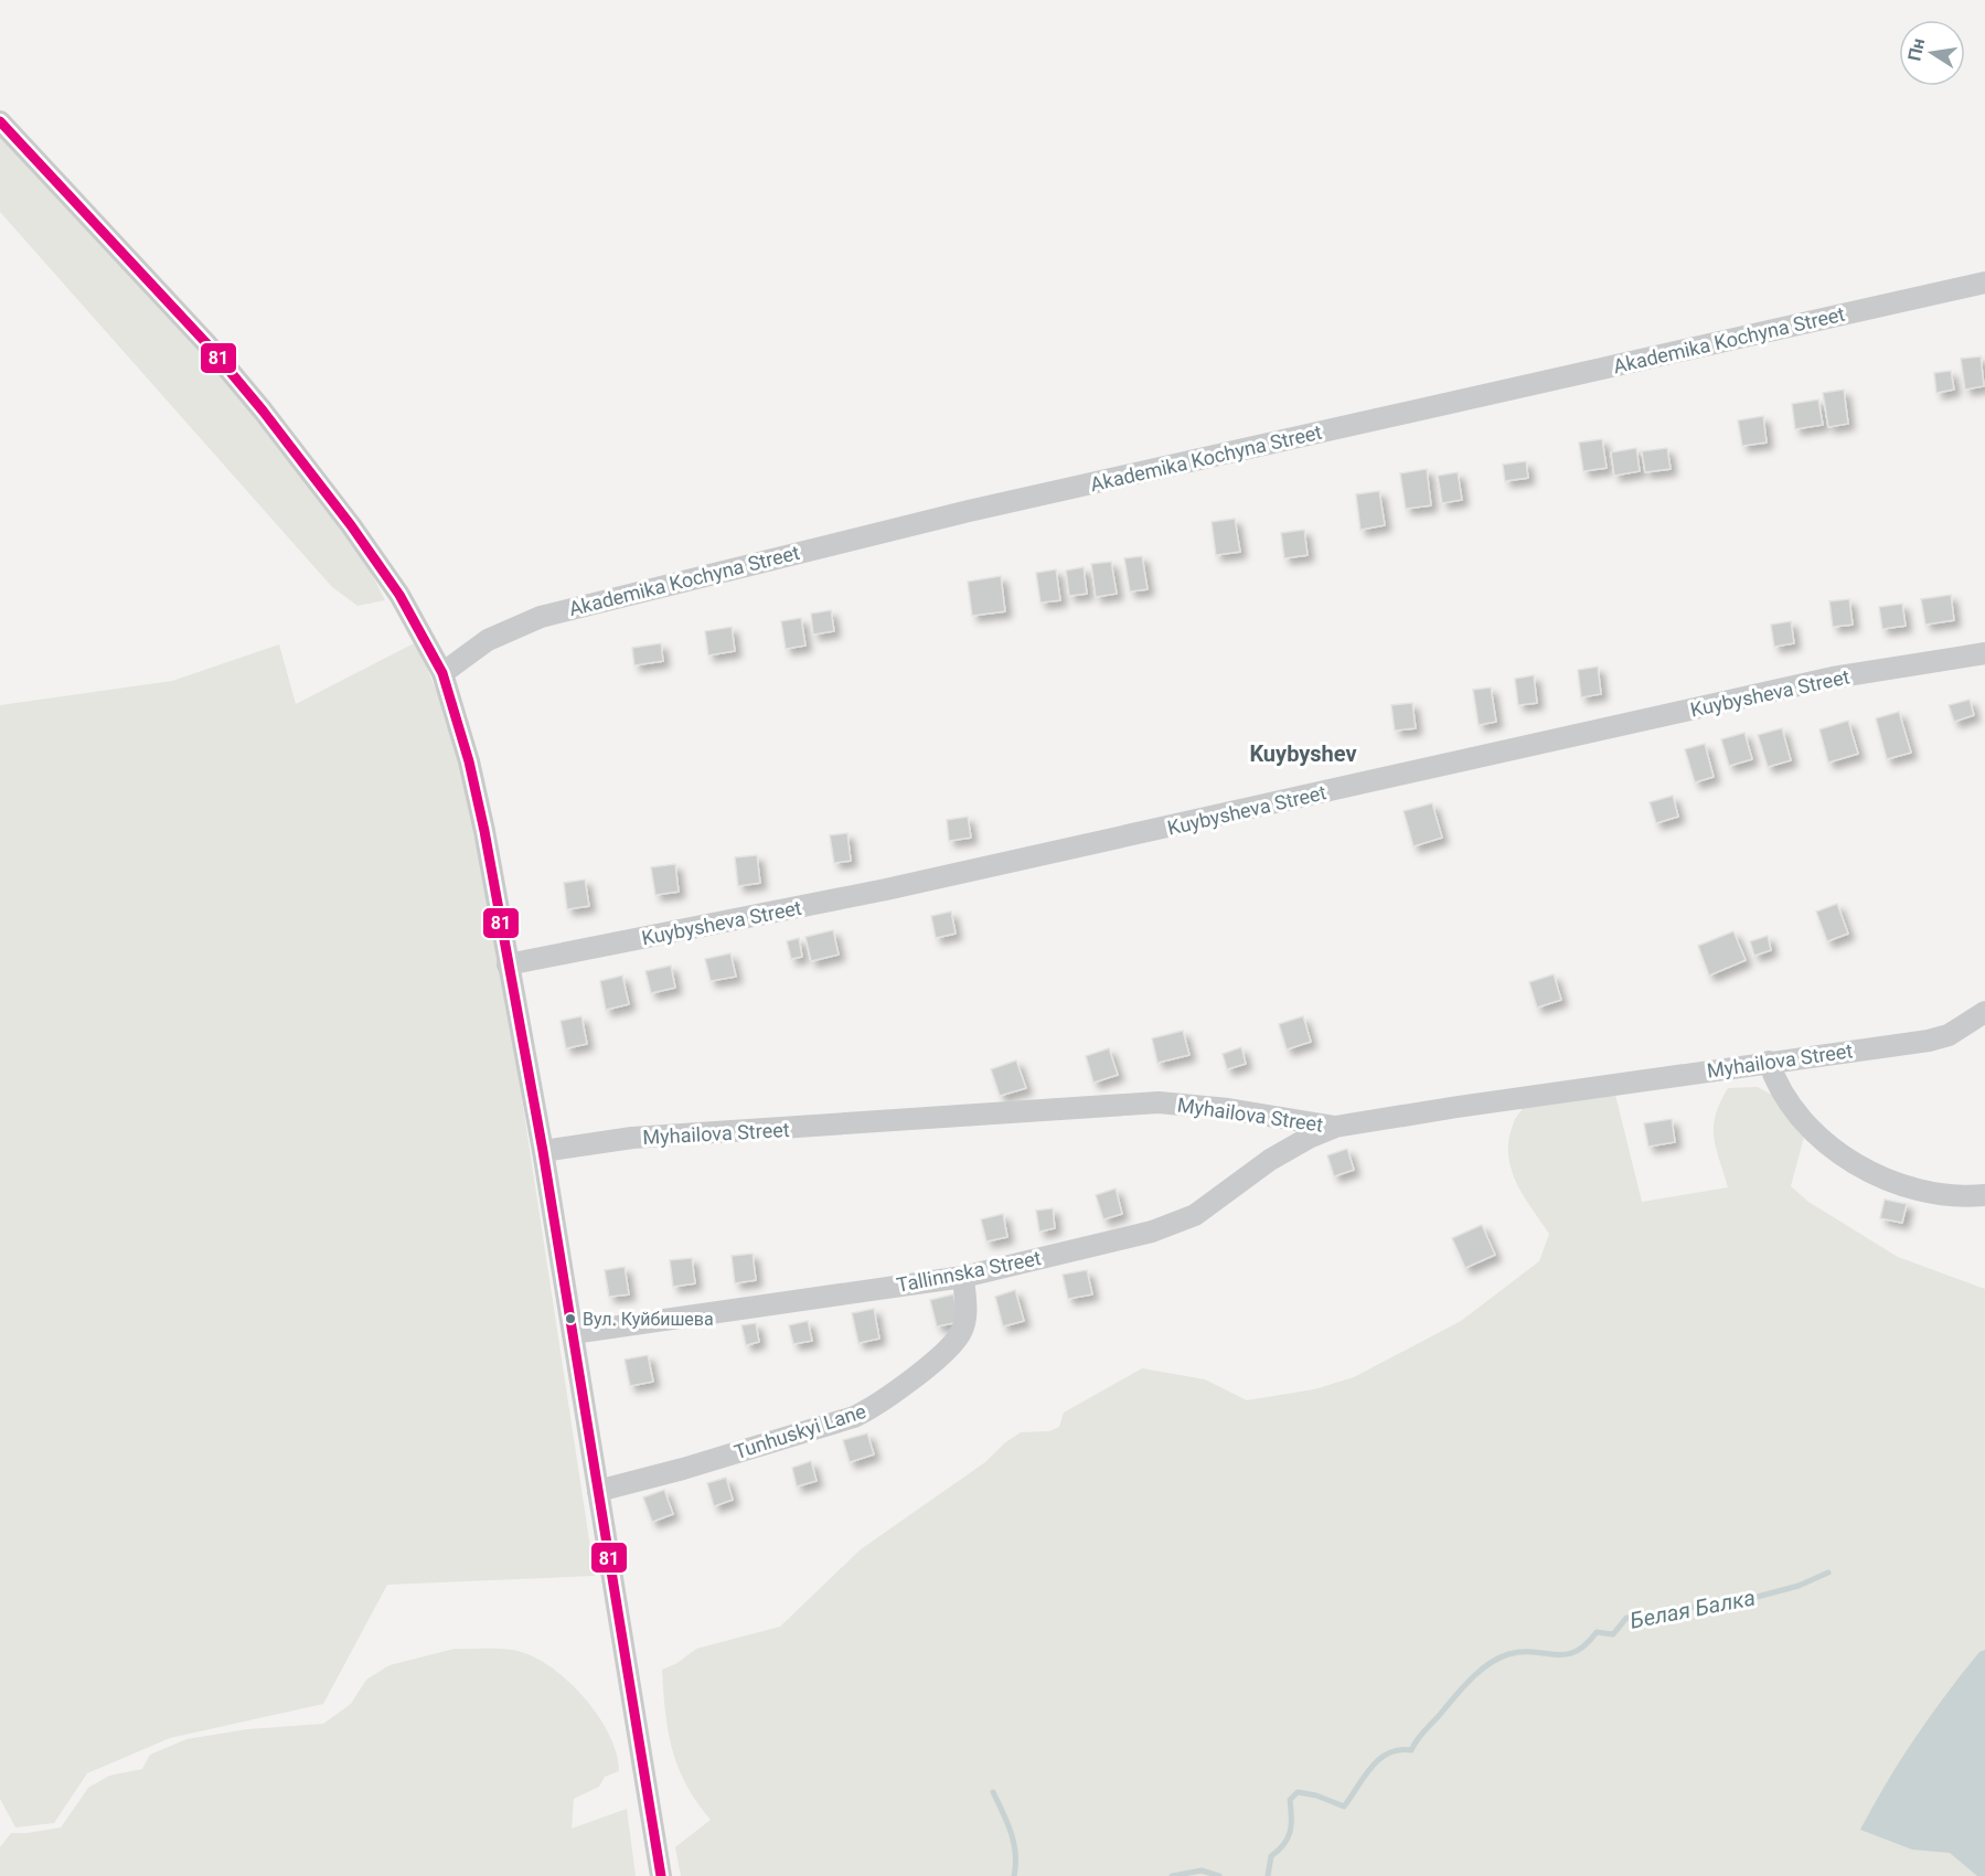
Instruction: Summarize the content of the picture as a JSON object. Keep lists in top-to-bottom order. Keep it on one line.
{"streets":{"street":["Akademika Kochyna Street","Kuybysheva Street","Myhailova Street","Tallinnska Street","Tunhuskyi Lane"]},"crossings":[["Myhailova Street","Tallinnska Street"],["Tallinnska Street","Tunhuskyi Lane"]],"districts":["Kuybyshev"],"water":["Белая Балка"],"places":["Вул. Куйбишева"],"lines":["transit line 81"],"north":"left"}
